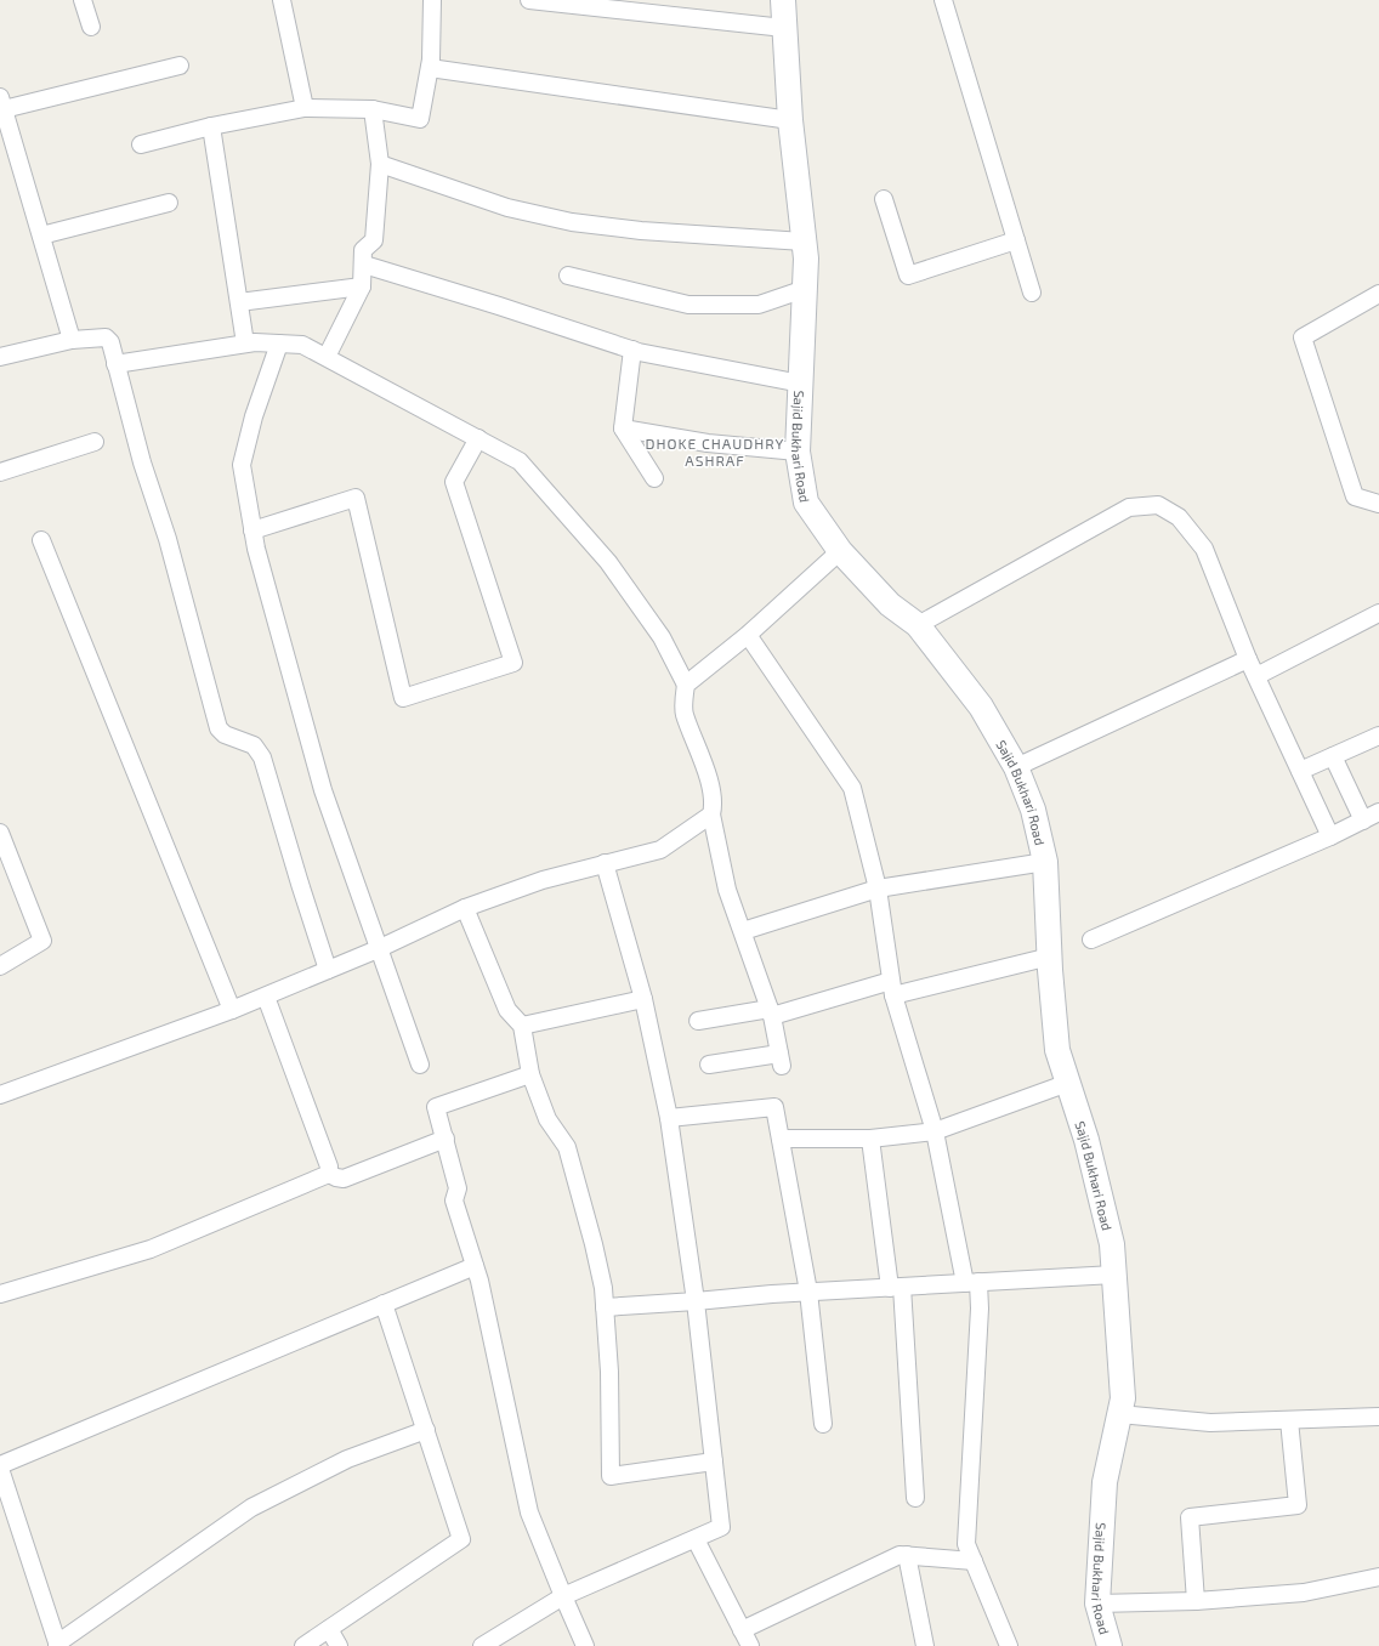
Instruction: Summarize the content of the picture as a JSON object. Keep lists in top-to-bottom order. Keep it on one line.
{"streets":{"street":["Sajid Bukhari Road"]},"districts":["DHOKE CHAUDHRY ASHRAF"]}
